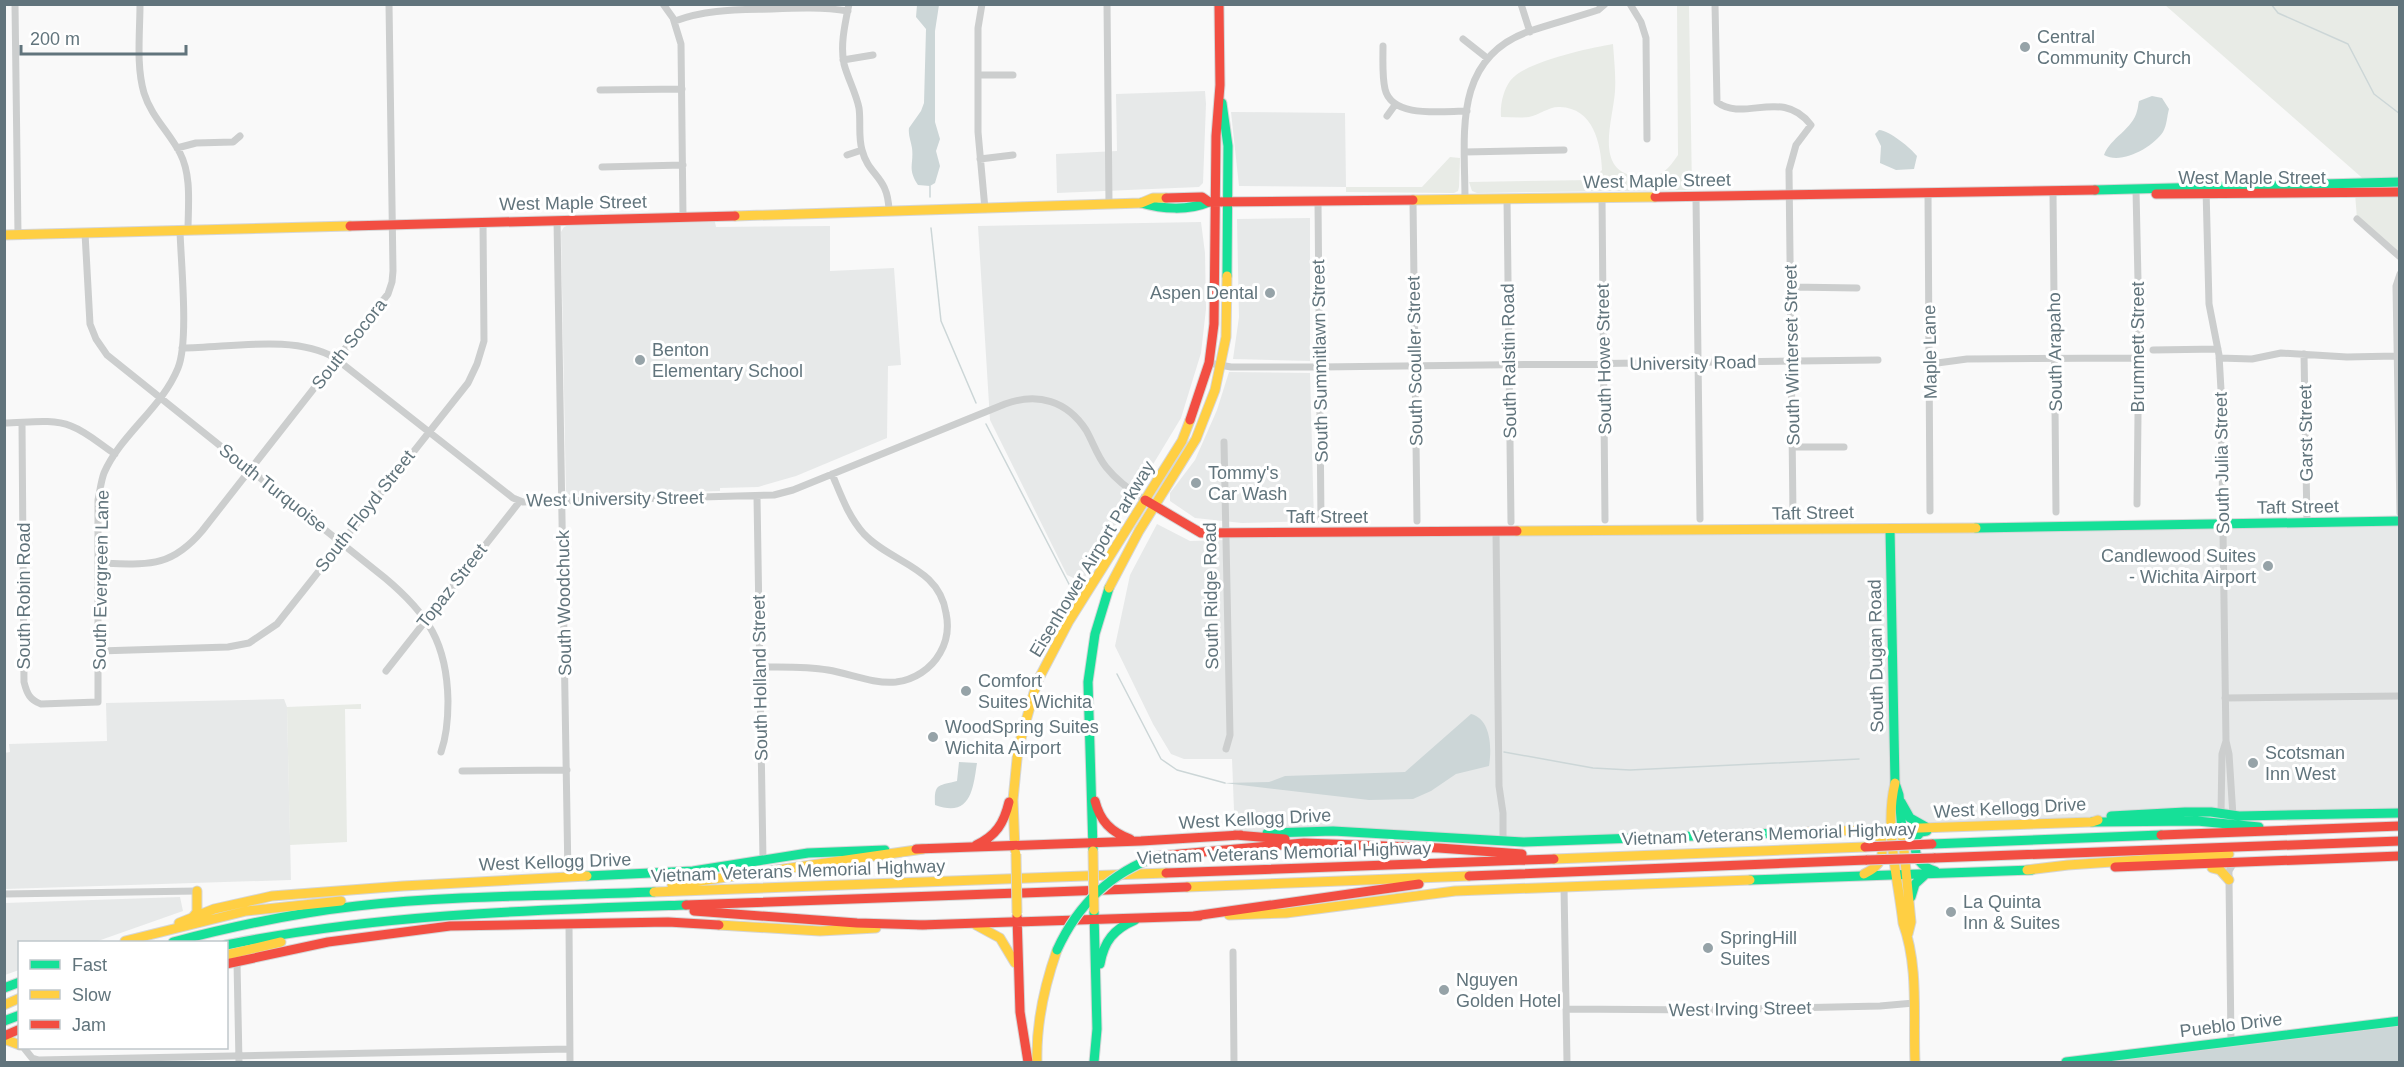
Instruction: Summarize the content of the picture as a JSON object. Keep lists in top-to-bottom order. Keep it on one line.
{"streets":{"main road":["West Maple Street","Taft Street","Eisenhower Airport Parkway","South Dugan Road","West Kellogg Drive","Vietnam Veterans Memorial Highway","Pueblo Drive"],"street":["South Socora","Brummett Street","Maple Lane","South Arapaho","South Winterset Street","South Howe Street","South Summitlawn Street","South Scouller Street","South Ralstin Road","University Road","Garst Street","South Julia Street","South Turquoise","West University Street","South Floyd Street","South Evergreen Lane","Topaz Street","South Robin Road","South Ridge Road","South Woodchuck","South Holland Street","West Irving Street"]},"crossings":[["West Maple Street","South Socora"],["West Maple Street","Brummett Street"],["West Maple Street","Maple Lane"],["West Maple Street","South Arapaho"],["West Maple Street","South Winterset Street"],["West Maple Street","South Howe Street"],["West Maple Street","South Summitlawn Street"],["West Maple Street","South Scouller Street"],["West Maple Street","South Ralstin Road"],["West Maple Street","South Julia Street"],["West Maple Street","South Turquoise"],["West Maple Street","South Floyd Street"],["West Maple Street","South Evergreen Lane"],["West Maple Street","South Woodchuck"],["South Socora","South Turquoise"],["South Socora","West University Street"],["South Socora","South Evergreen Lane"],["South Winterset Street","University Road"],["South Howe Street","University Road"],["South Ralstin Road","University Road"],["Garst Street","Taft Street"],["South Julia Street","Taft Street"],["South Julia Street","West Kellogg Drive"],["South Turquoise","South Floyd Street"],["South Turquoise","South Evergreen Lane"],["South Turquoise","Topaz Street"],["West University Street","Taft Street"],["West University Street","South Floyd Street"],["West University Street","Eisenhower Airport Parkway"],["West University Street","South Evergreen Lane"],["West University Street","Topaz Street"],["West University Street","South Woodchuck"],["West University Street","South Holland Street"],["Taft Street","Eisenhower Airport Parkway"],["Taft Street","South Ridge Road"],["Taft Street","South Dugan Road"],["South Floyd Street","South Evergreen Lane"],["Eisenhower Airport Parkway","West Kellogg Drive"],["South Evergreen Lane","South Robin Road"],["South Woodchuck","West Kellogg Drive"],["South Dugan Road","West Kellogg Drive"],["South Dugan Road","West Irving Street"],["South Holland Street","West Kellogg Drive"]],"places":["Central Community Church","Aspen Dental","Benton Elementary School","Tommy's Car Wash","Candlewood Suites - Wichita Airport","Comfort Suites Wichita","WoodSpring Suites Wichita Airport","Scotsman Inn West","La Quinta Inn & Suites","SpringHill Suites","Nguyen Golden Hotel"],"legend":["Fast","Slow","Jam"],"scale_bar":"200 m"}
